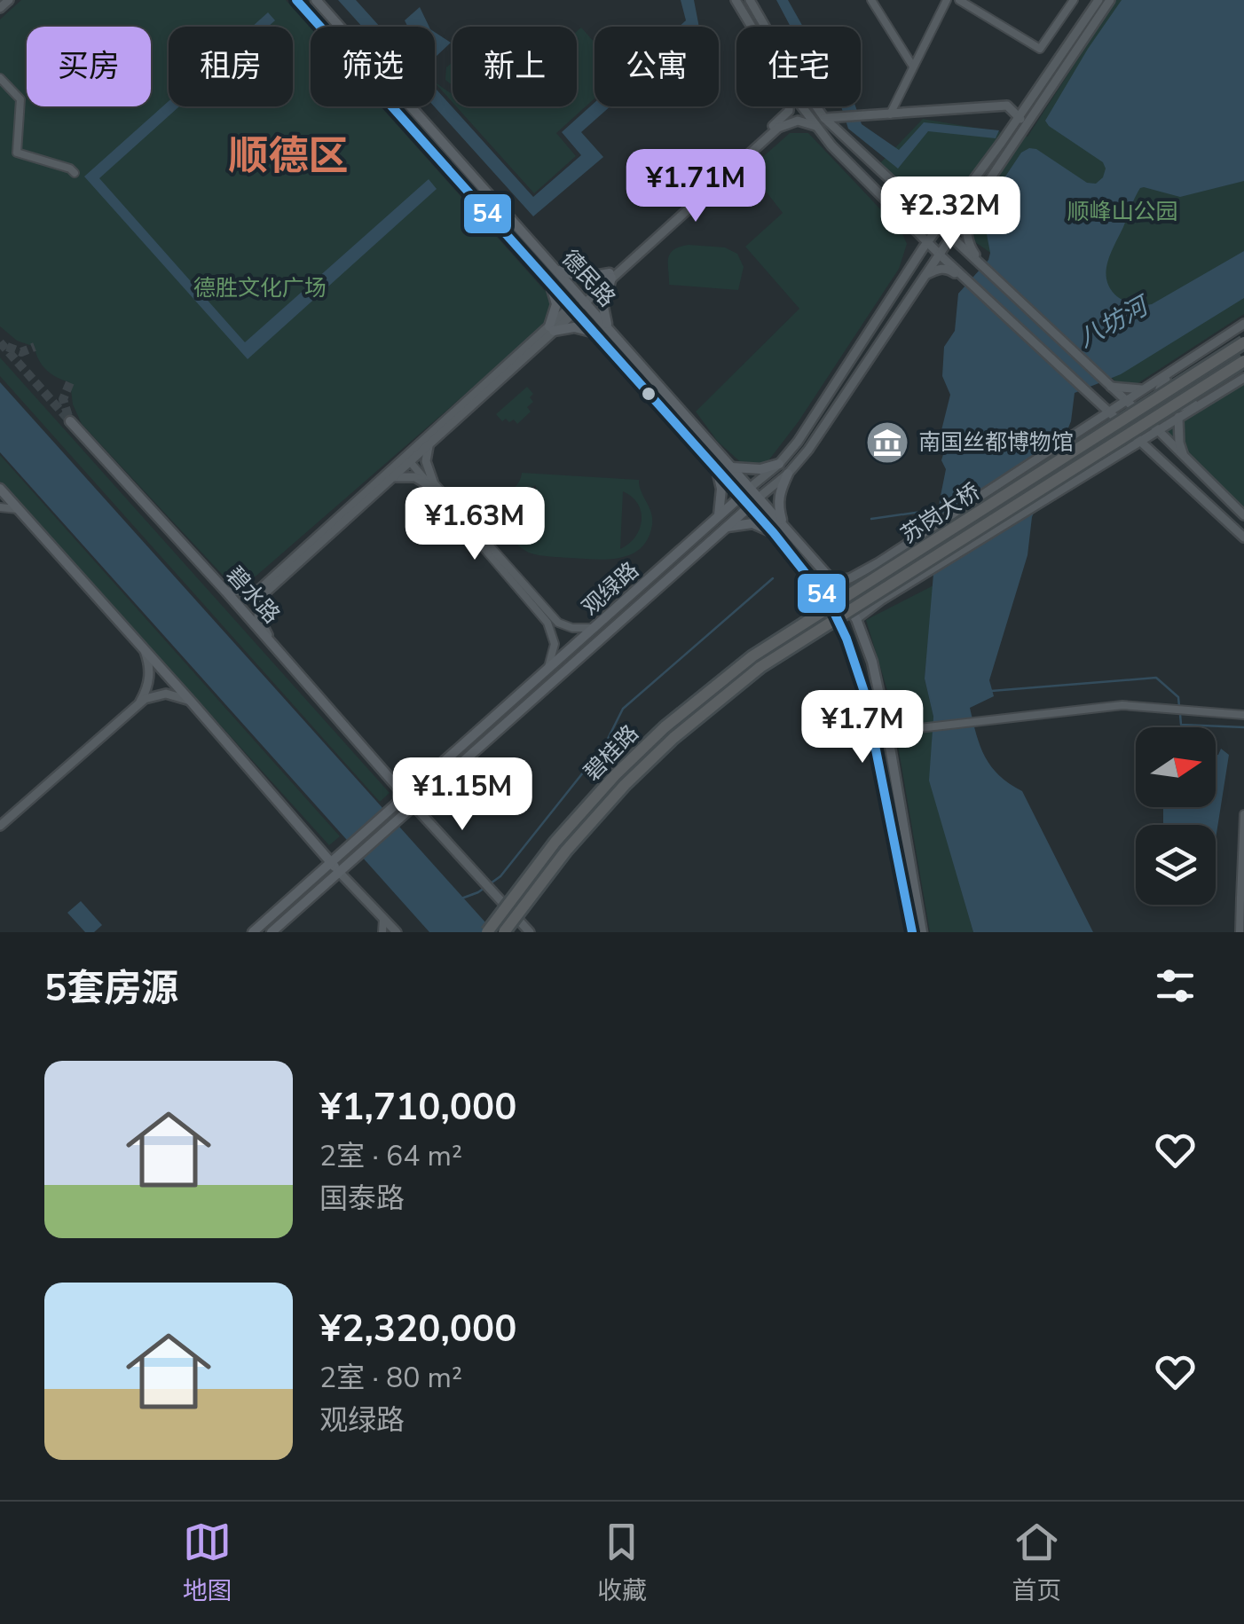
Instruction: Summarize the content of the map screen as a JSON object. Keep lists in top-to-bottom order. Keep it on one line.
{"streets":{"highway":["苏岗大桥","碧桂路"],"main road":["德民路","观绿路","碧水路"]},"crossings":[["德民路","观绿路"],["苏岗大桥","碧桂路"],["观绿路","碧水路"]],"districts":["顺德区"],"water":["八坊河"],"parks":["顺峰山公园","德胜文化广场"],"places":{"museum":["南国丝都博物馆"]},"lines":["transit line 54"],"north":"right","page":{"chip":["买房","租房","筛选","新上","公寓","住宅"],"price":["¥1.71M","¥2.32M","¥1.63M","¥1.7M","¥1.15M"],"heading":"5套房源","list":[{"name":"¥1,710,000","note":"2室 · 64 m² · 国泰路"},{"name":"¥2,320,000","note":"2室 · 80 m² · 观绿路"}],"tabs":["地图","收藏","首页"]}}
